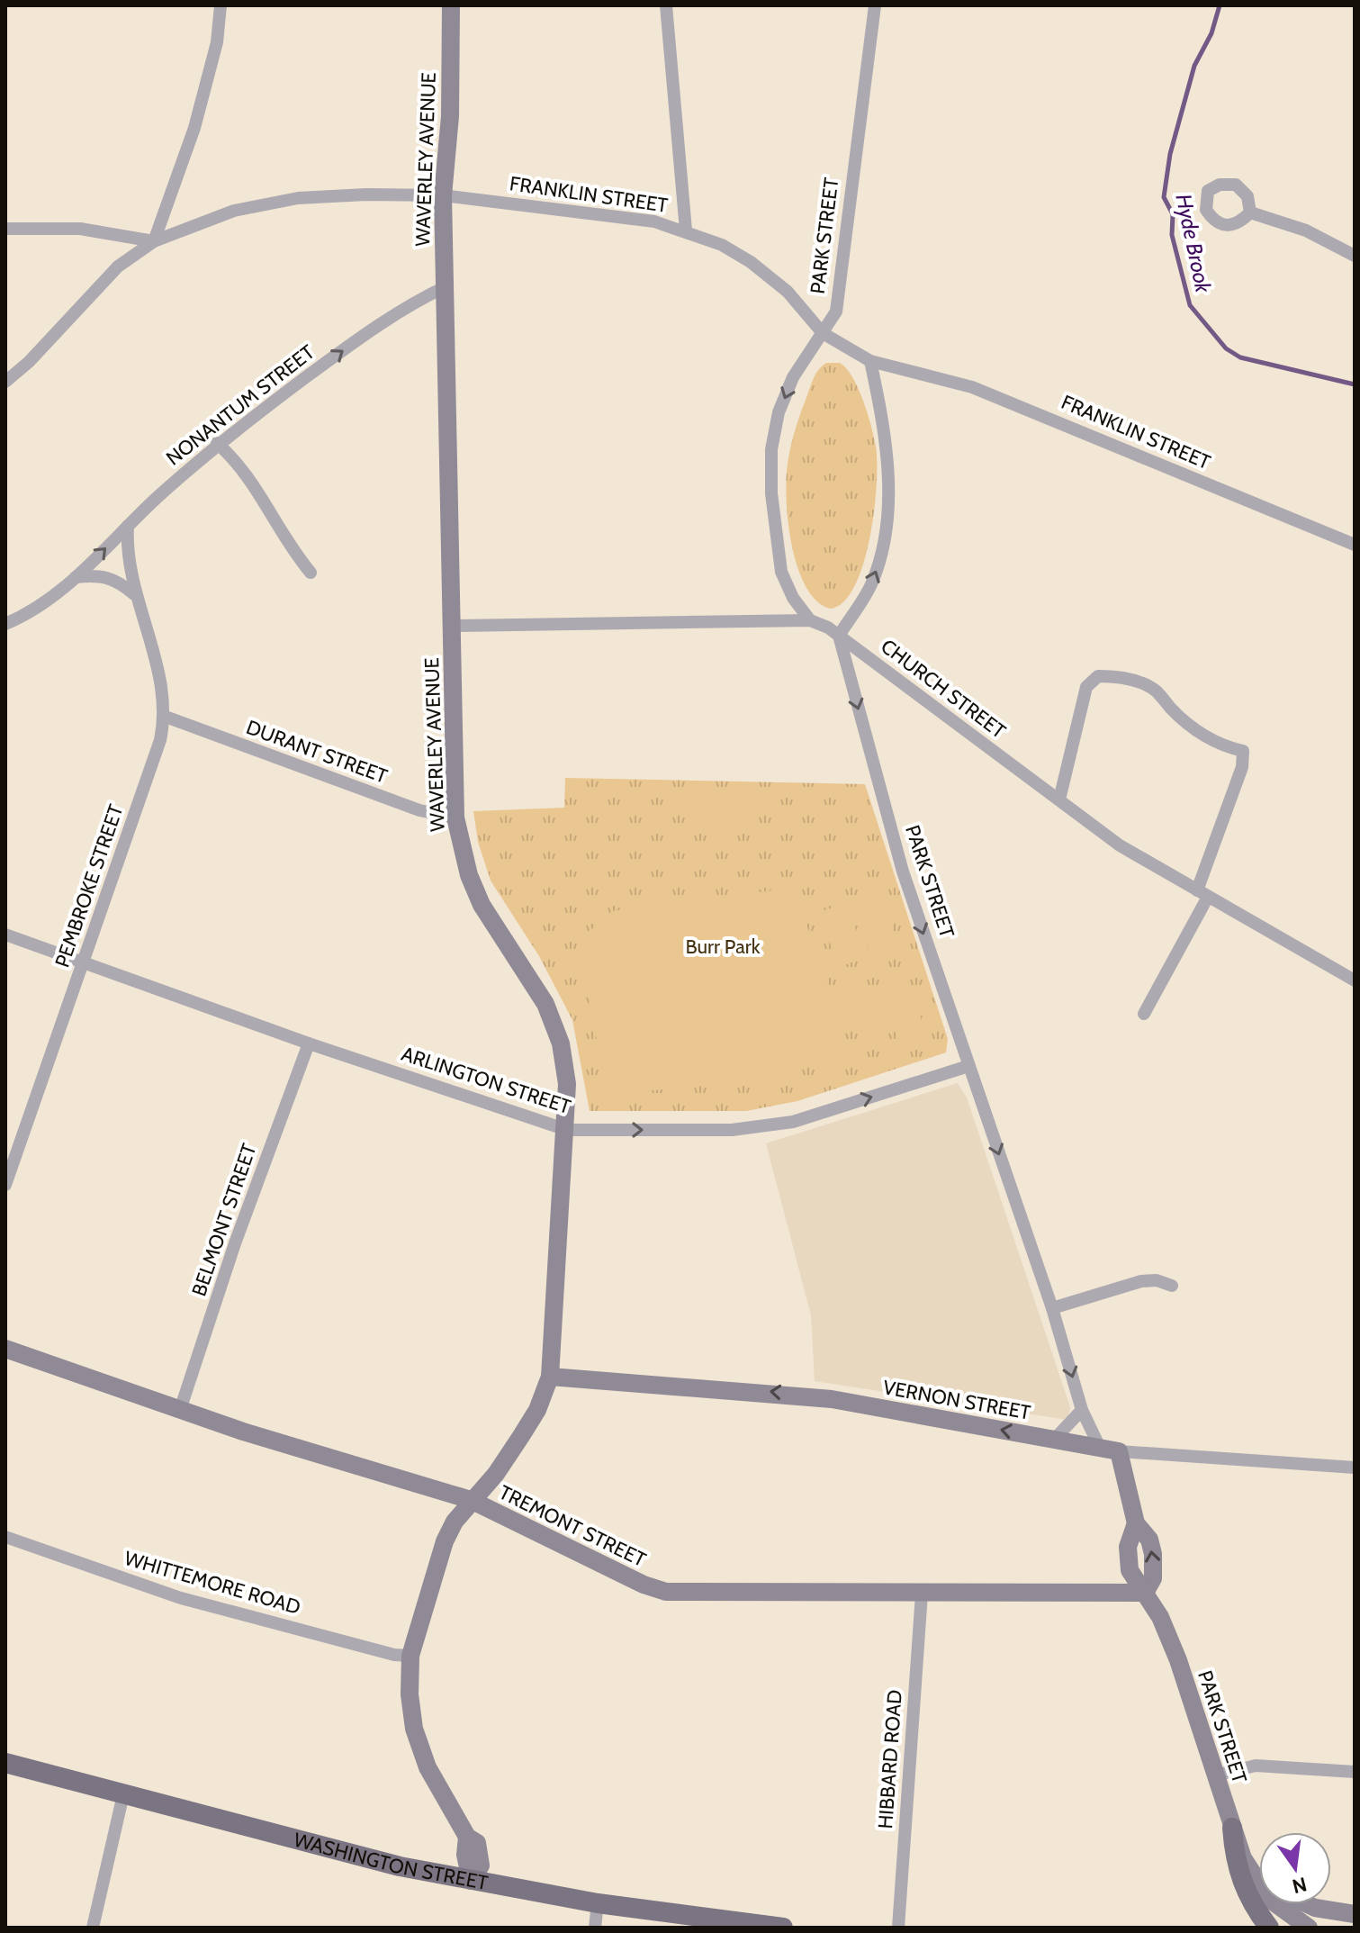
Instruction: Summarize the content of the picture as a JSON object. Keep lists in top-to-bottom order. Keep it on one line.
{"streets":{"main road":["WASHINGTON STREET"],"street":["WAVERLEY AVENUE","FRANKLIN STREET","PARK STREET","NONANTUM STREET","CHURCH STREET","DURANT STREET","PEMBROKE STREET","ARLINGTON STREET","BELMONT STREET","VERNON STREET","TREMONT STREET","WHITTEMORE ROAD","HIBBARD ROAD"]},"crossings":[["WAVERLEY AVENUE","FRANKLIN STREET"],["WAVERLEY AVENUE","NONANTUM STREET"],["WAVERLEY AVENUE","CHURCH STREET"],["WAVERLEY AVENUE","DURANT STREET"],["WAVERLEY AVENUE","ARLINGTON STREET"],["WAVERLEY AVENUE","VERNON STREET"],["WAVERLEY AVENUE","TREMONT STREET"],["WAVERLEY AVENUE","WHITTEMORE ROAD"],["WAVERLEY AVENUE","WASHINGTON STREET"],["FRANKLIN STREET","PARK STREET"],["PARK STREET","CHURCH STREET"],["PARK STREET","ARLINGTON STREET"],["PARK STREET","VERNON STREET"],["PARK STREET","TREMONT STREET"],["NONANTUM STREET","PEMBROKE STREET"],["DURANT STREET","PEMBROKE STREET"],["PEMBROKE STREET","ARLINGTON STREET"],["ARLINGTON STREET","BELMONT STREET"],["BELMONT STREET","TREMONT STREET"],["TREMONT STREET","HIBBARD ROAD"]],"one_way":["PARK STREET","NONANTUM STREET","ARLINGTON STREET","VERNON STREET"],"water":["Hyde Brook"],"parks":["Burr Park"],"north":"bottom"}
